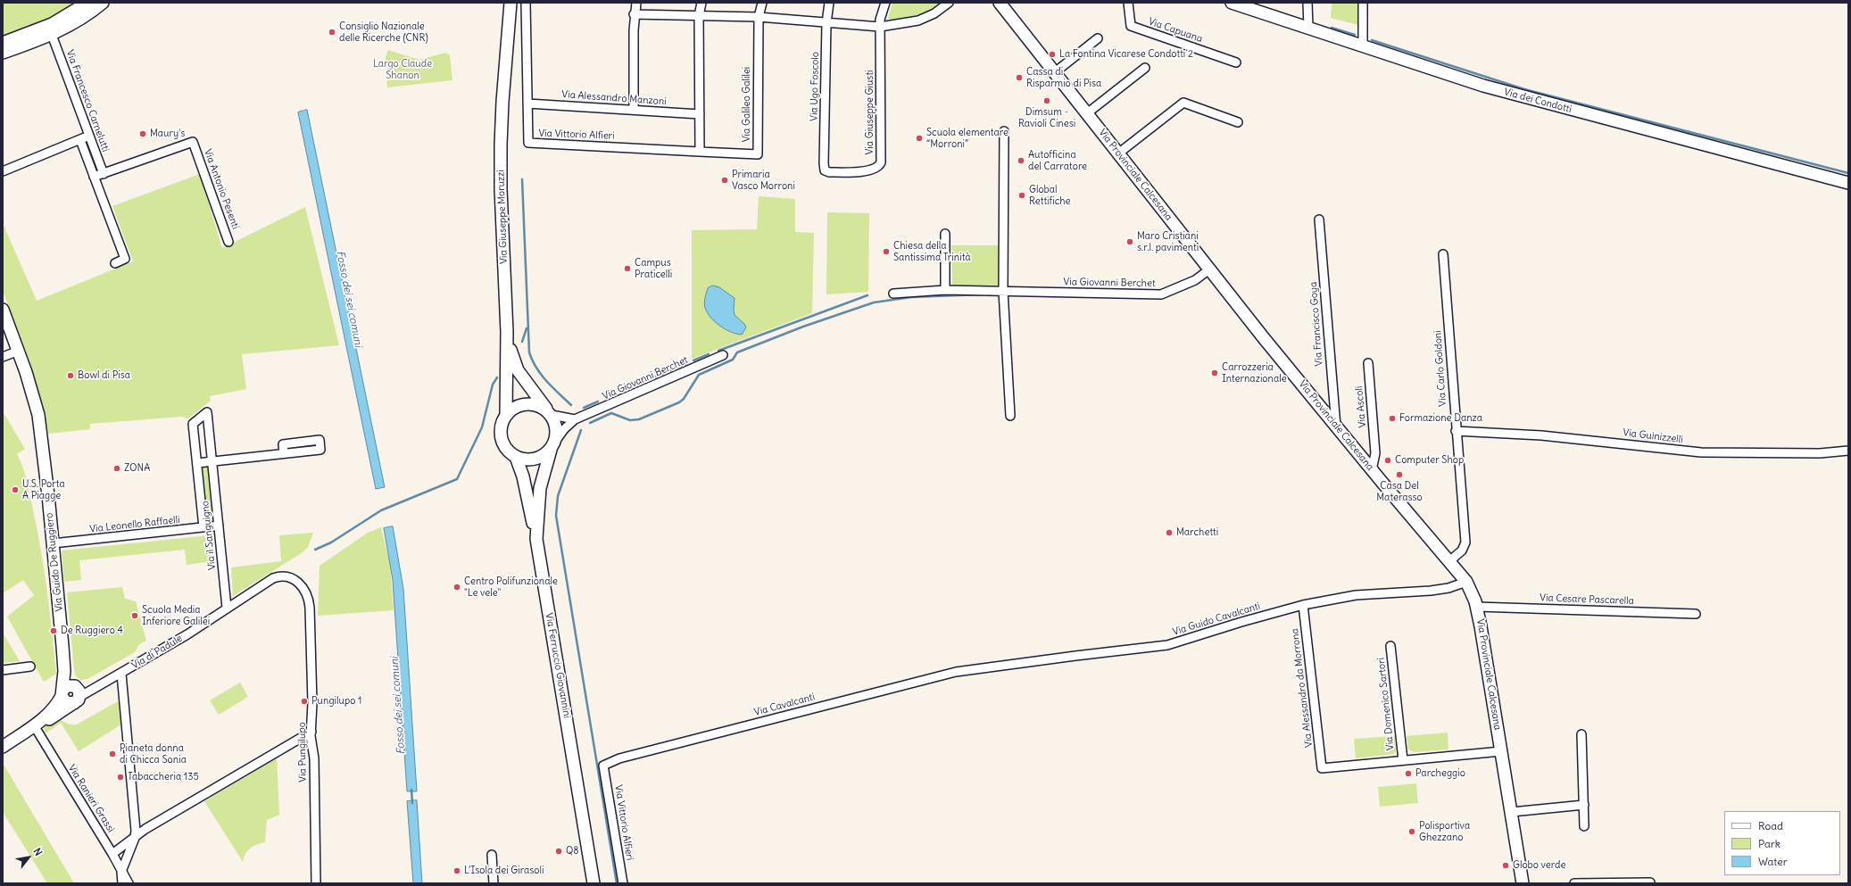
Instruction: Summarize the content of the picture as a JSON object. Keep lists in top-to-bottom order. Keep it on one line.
{"streets":{"main road":["Via dei Condotti","Via Provinciale Calcesana","Via Giuseppe Moruzzi","Via Guido De Ruggiero","Via di Padule","Via Ferruccio Giovannini"],"street":["Via Capuana","Via Ugo Foscolo","Via Alessandro Manzoni","Via Francesco Carnelutti","Via Galileo Galilei","Via Giuseppe Giusti","Via Vittorio Alfieri","Via Antonio Pesenti","Via Giovanni Berchet","Via Francisco Goya","Via Carlo Goldoni","Via Ascoli","Via Guinizzelli","Via Leonello Raffaelli","Via il Sanguigno","Via Cesare Pascarella","Via Guido Cavalcanti","Via Alessandro da Morrona","Via Domenico Sartori","Via Cavalcanti","Via Pungilupo","Via Ranieri Grassi"]},"crossings":[["Via Ugo Foscolo","Via Giuseppe Giusti"],["Via Alessandro Manzoni","Via Vittorio Alfieri"],["Via Francesco Carnelutti","Via Antonio Pesenti"],["Via Galileo Galilei","Via Vittorio Alfieri"],["Via Vittorio Alfieri","Via Cavalcanti"],["Via Provinciale Calcesana","Via Giovanni Berchet"],["Via Provinciale Calcesana","Via Francisco Goya"],["Via Provinciale Calcesana","Via Carlo Goldoni"],["Via Provinciale Calcesana","Via Ascoli"],["Via Provinciale Calcesana","Via Cesare Pascarella"],["Via Provinciale Calcesana","Via Guido Cavalcanti"],["Via Provinciale Calcesana","Via Domenico Sartori"],["Via Giuseppe Moruzzi","Via Giovanni Berchet"],["Via Giuseppe Moruzzi","Via Ferruccio Giovannini"],["Via Giovanni Berchet","Via Ferruccio Giovannini"],["Via Carlo Goldoni","Via Guinizzelli"],["Via Leonello Raffaelli","Via il Sanguigno"],["Via Leonello Raffaelli","Via Guido De Ruggiero"],["Via il Sanguigno","Via di Padule"],["Via Guido De Ruggiero","Via di Padule"],["Via Guido Cavalcanti","Via Alessandro da Morrona"],["Via Guido Cavalcanti","Via Cavalcanti"],["Via di Padule","Via Pungilupo"],["Via di Padule","Via Ranieri Grassi"],["Via Alessandro da Morrona","Via Domenico Sartori"]],"water":["Fosso dei sei comuni"],"parks":["Largo Claude Shanon"],"places":["Consiglio Nazionale delle Ricerche (CNR)","La Fontina Vicarese Condotti 2","Cassa di Risparmio di Pisa","Dimsum - Ravioli Cinesi","Maury's","Scuola elementare “Morroni”","Autofficina del Carratore","Primaria Vasco Morroni","Global Rettifiche","Maro Cristiani s.r.l. pavimenti","Chiesa della Santissima Trinità","Campus Praticelli","Carrozzeria Internazionale","Bowl di Pisa","Formazione Danza","Computer Shop","ZONA","Casa Del Materasso","U.S. Porta A Piagge","Marchetti","Centro Polifunzionale \"Le vele\"","Scuola Media Inferiore Galilei","De Ruggiero 4","Pungilupo 1","Pianeta donna di Chicca Sonia","Parcheggio","Tabaccheria 135","Polisportiva Ghezzano","Q8","Globo verde","L’Isola dei Girasoli"],"legend":["Road","Park","Water"],"north":"top right"}
